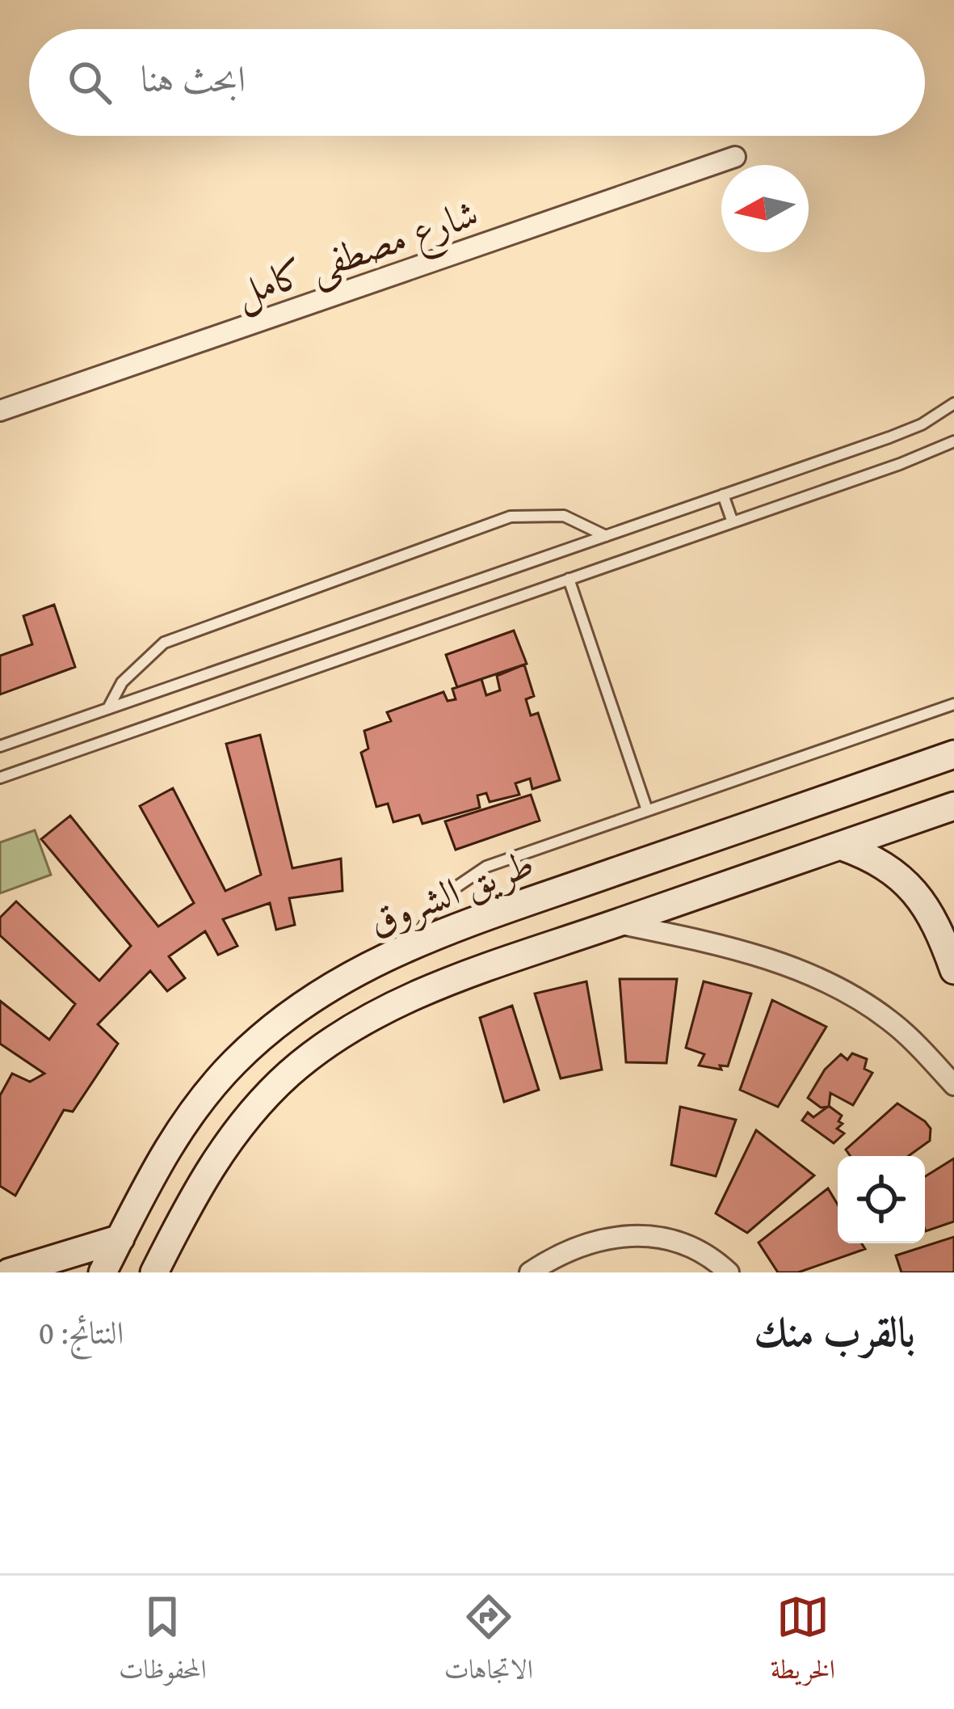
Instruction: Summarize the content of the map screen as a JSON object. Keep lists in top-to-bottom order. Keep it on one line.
{"streets":{"street":["شارع مصطفى كامل","طريق الشروق"]},"north":"left","page":{"search":"ابحث هنا","heading":["بالقرب منك","النتائج: 0"],"nav":["الخريطة","الاتجاهات","المحفوظات"]}}
